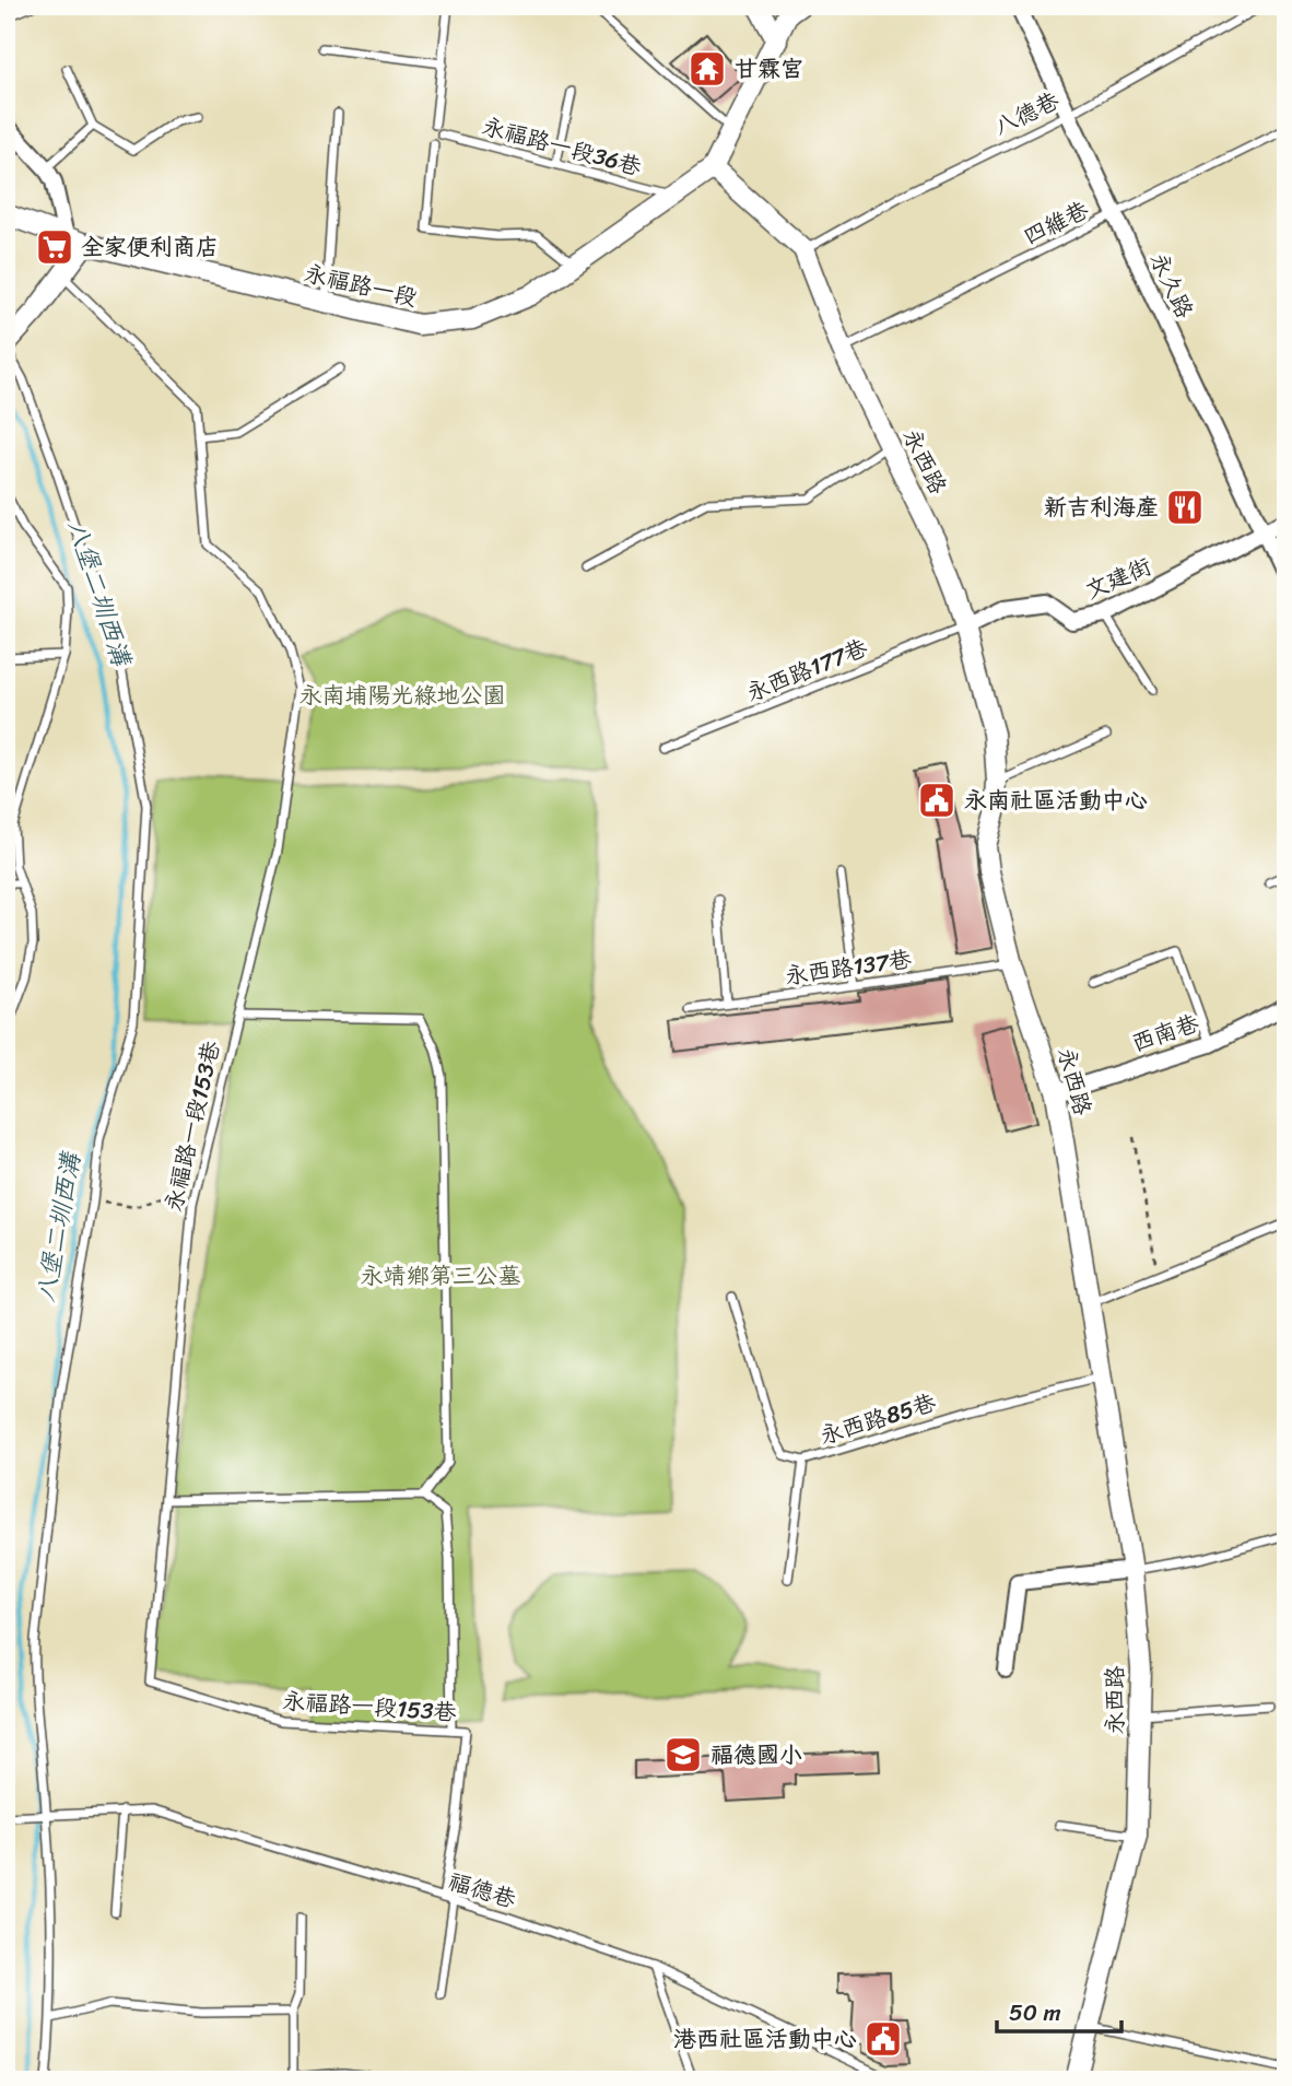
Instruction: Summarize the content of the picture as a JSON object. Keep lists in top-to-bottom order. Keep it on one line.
{"streets":{"street":["永福路一段","永久路","永西路","文建街","西南巷"],"lane":["八德巷","永福路一段36巷","四維巷","永西路177巷","永西路137巷","永福路一段153巷","永西路85巷","福德巷"]},"crossings":[["八德巷","永久路"],["八德巷","永西路"],["永福路一段36巷","永福路一段"],["四維巷","永久路"],["四維巷","永西路"],["永福路一段","永西路"],["永久路","文建街"],["永西路","文建街"],["永西路","永西路177巷"],["永西路","永西路137巷"],["永西路","西南巷"],["永西路","永西路85巷"],["文建街","永西路177巷"],["永福路一段153巷","福德巷"]],"water":["八堡二圳西溝"],"parks":["永南埔陽光綠地公園","永靖鄉第三公墓"],"places":{"temple":["甘霖宮"],"supermarket":["全家便利商店"],"restaurant":["新吉利海產"],"public building":["永南社區活動中心","港西社區活動中心"],"school or university":["福德國小"]},"scale_bar":"50 m"}
